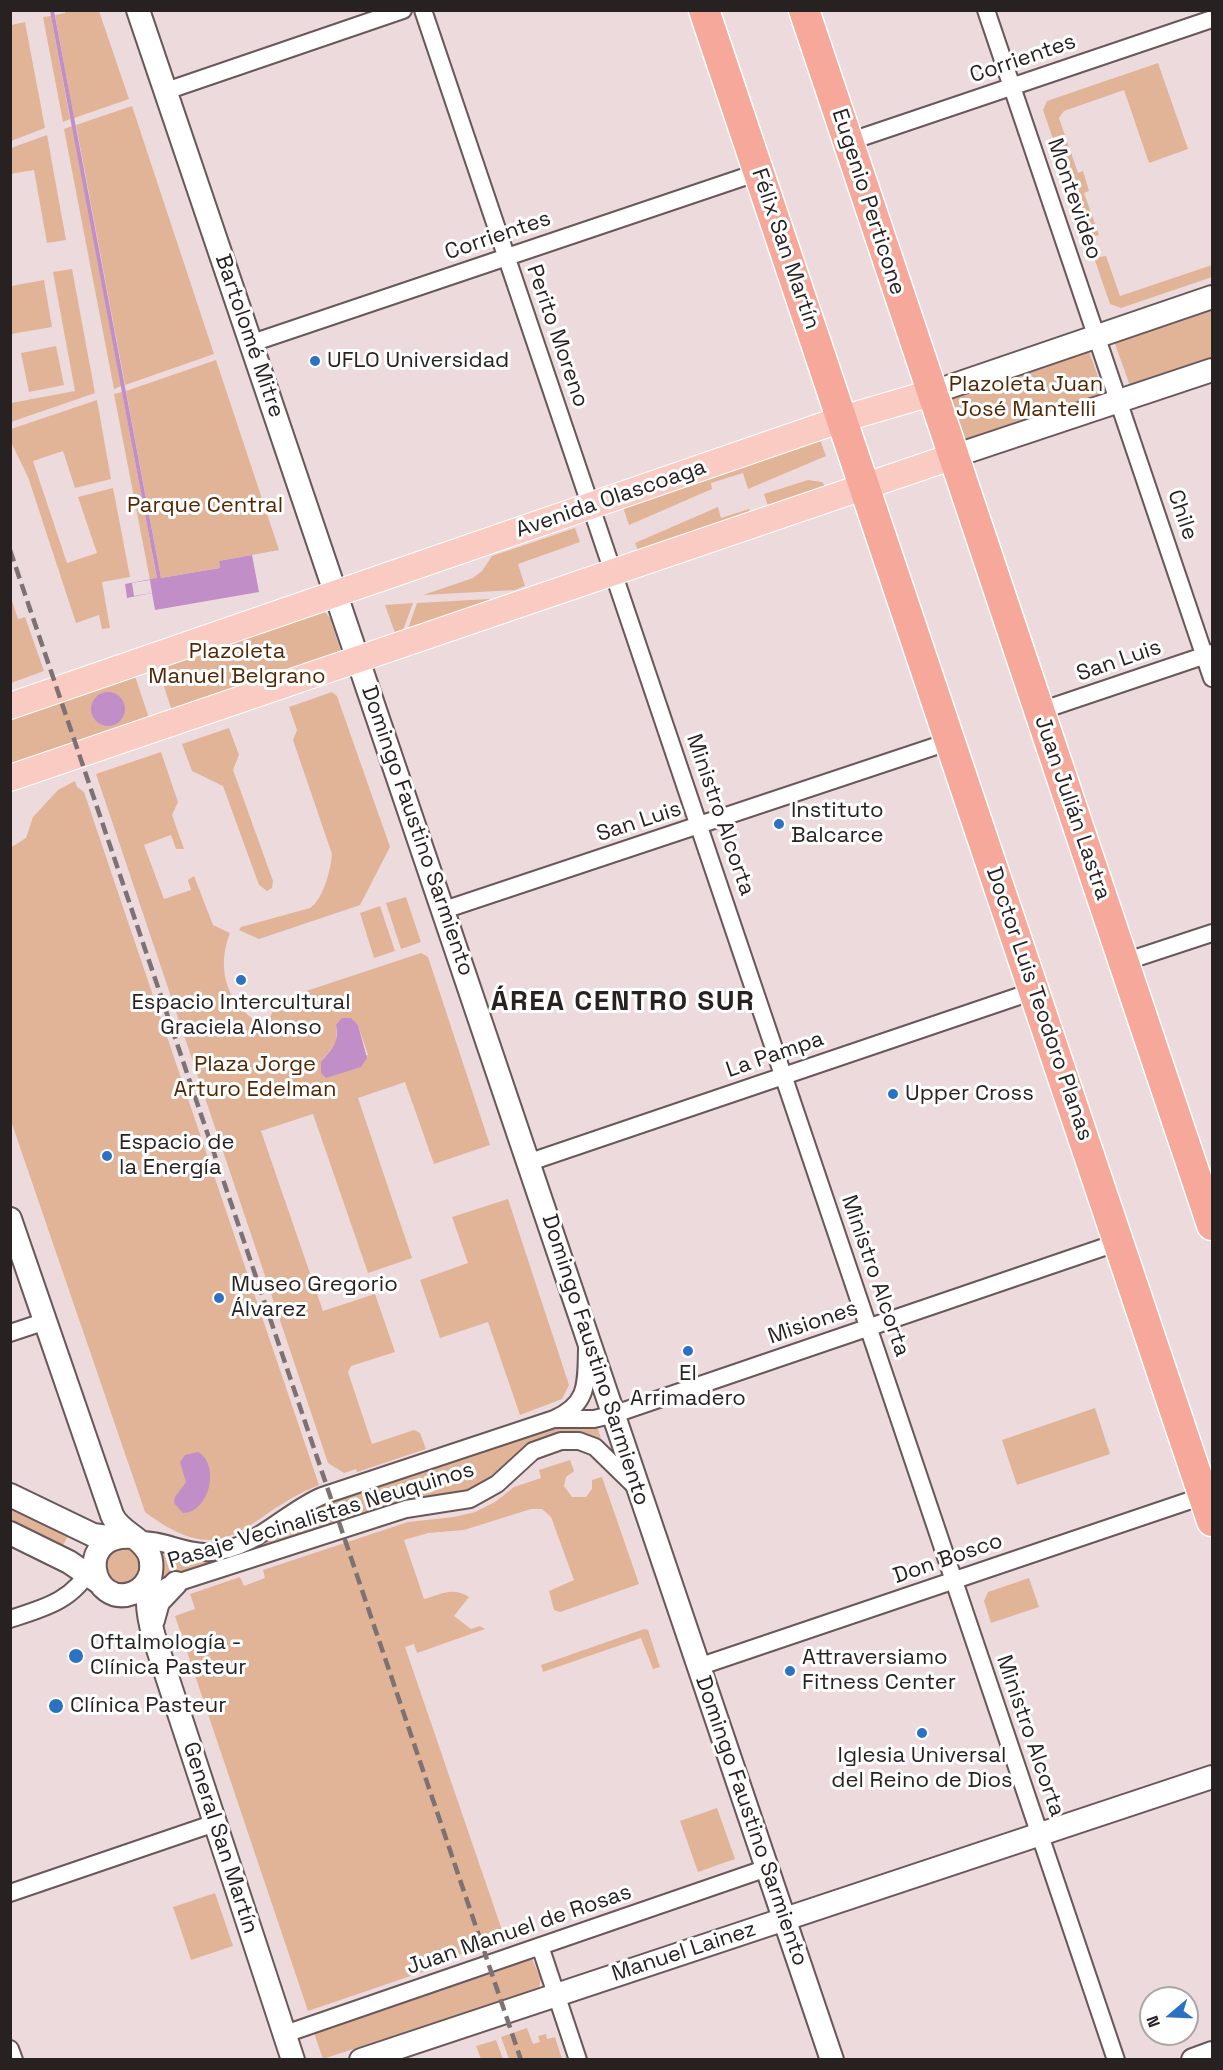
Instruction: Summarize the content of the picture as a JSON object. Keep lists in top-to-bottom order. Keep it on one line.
{"streets":{"highway":["Eugenio Perticone","Félix San Martín","Juan Julián Lastra","Doctor Luis Teodoro Planas"],"main road":["Bartolomé Mitre","Avenida Olascoaga","Domingo Faustino Sarmiento","General San Martín","Manuel Lainez"],"street":["Corrientes","Montevideo","Perito Moreno","Chile","San Luis","Ministro Alcorta","La Pampa","Misiones","Pasaje Vecinalistas Neuquinos","Don Bosco","Juan Manuel de Rosas"]},"crossings":[["Corrientes","Montevideo"],["Corrientes","Eugenio Perticone"],["Corrientes","Félix San Martín"],["Corrientes","Bartolomé Mitre"],["Corrientes","Perito Moreno"],["Montevideo","Avenida Olascoaga"],["Montevideo","Chile"],["Eugenio Perticone","Avenida Olascoaga"],["Eugenio Perticone","Juan Julián Lastra"],["Félix San Martín","Avenida Olascoaga"],["Félix San Martín","Doctor Luis Teodoro Planas"],["Bartolomé Mitre","Avenida Olascoaga"],["Bartolomé Mitre","Domingo Faustino Sarmiento"],["Perito Moreno","Avenida Olascoaga"],["Perito Moreno","Ministro Alcorta"],["Avenida Olascoaga","Juan Julián Lastra"],["Avenida Olascoaga","Ministro Alcorta"],["Chile","San Luis"],["San Luis","Juan Julián Lastra"],["San Luis","Ministro Alcorta"],["San Luis","Domingo Faustino Sarmiento"],["San Luis","Doctor Luis Teodoro Planas"],["Ministro Alcorta","La Pampa"],["Ministro Alcorta","Misiones"],["Ministro Alcorta","Don Bosco"],["Ministro Alcorta","Manuel Lainez"],["Domingo Faustino Sarmiento","La Pampa"],["Domingo Faustino Sarmiento","Misiones"],["Domingo Faustino Sarmiento","Pasaje Vecinalistas Neuquinos"],["Domingo Faustino Sarmiento","Don Bosco"],["Domingo Faustino Sarmiento","Juan Manuel de Rosas"],["Domingo Faustino Sarmiento","Manuel Lainez"],["Doctor Luis Teodoro Planas","La Pampa"],["Doctor Luis Teodoro Planas","Misiones"],["Doctor Luis Teodoro Planas","Don Bosco"],["Misiones","Pasaje Vecinalistas Neuquinos"],["Pasaje Vecinalistas Neuquinos","General San Martín"],["General San Martín","Juan Manuel de Rosas"]],"districts":["ÁREA CENTRO SUR"],"parks":["Plazoleta Juan José Mantelli","Parque Central","Plazoleta Manuel Belgrano","Plaza Jorge Arturo Edelman"],"places":["UFLO Universidad","Instituto Balcarce","Espacio Intercultural Graciela Alonso","Upper Cross","Espacio de la Energía","Museo Gregorio Álvarez","El Arrimadero","Oftalmología - Clínica Pasteur","Attraversiamo Fitness Center","Clínica Pasteur","Iglesia Universal del Reino de Dios"],"north":"left"}
